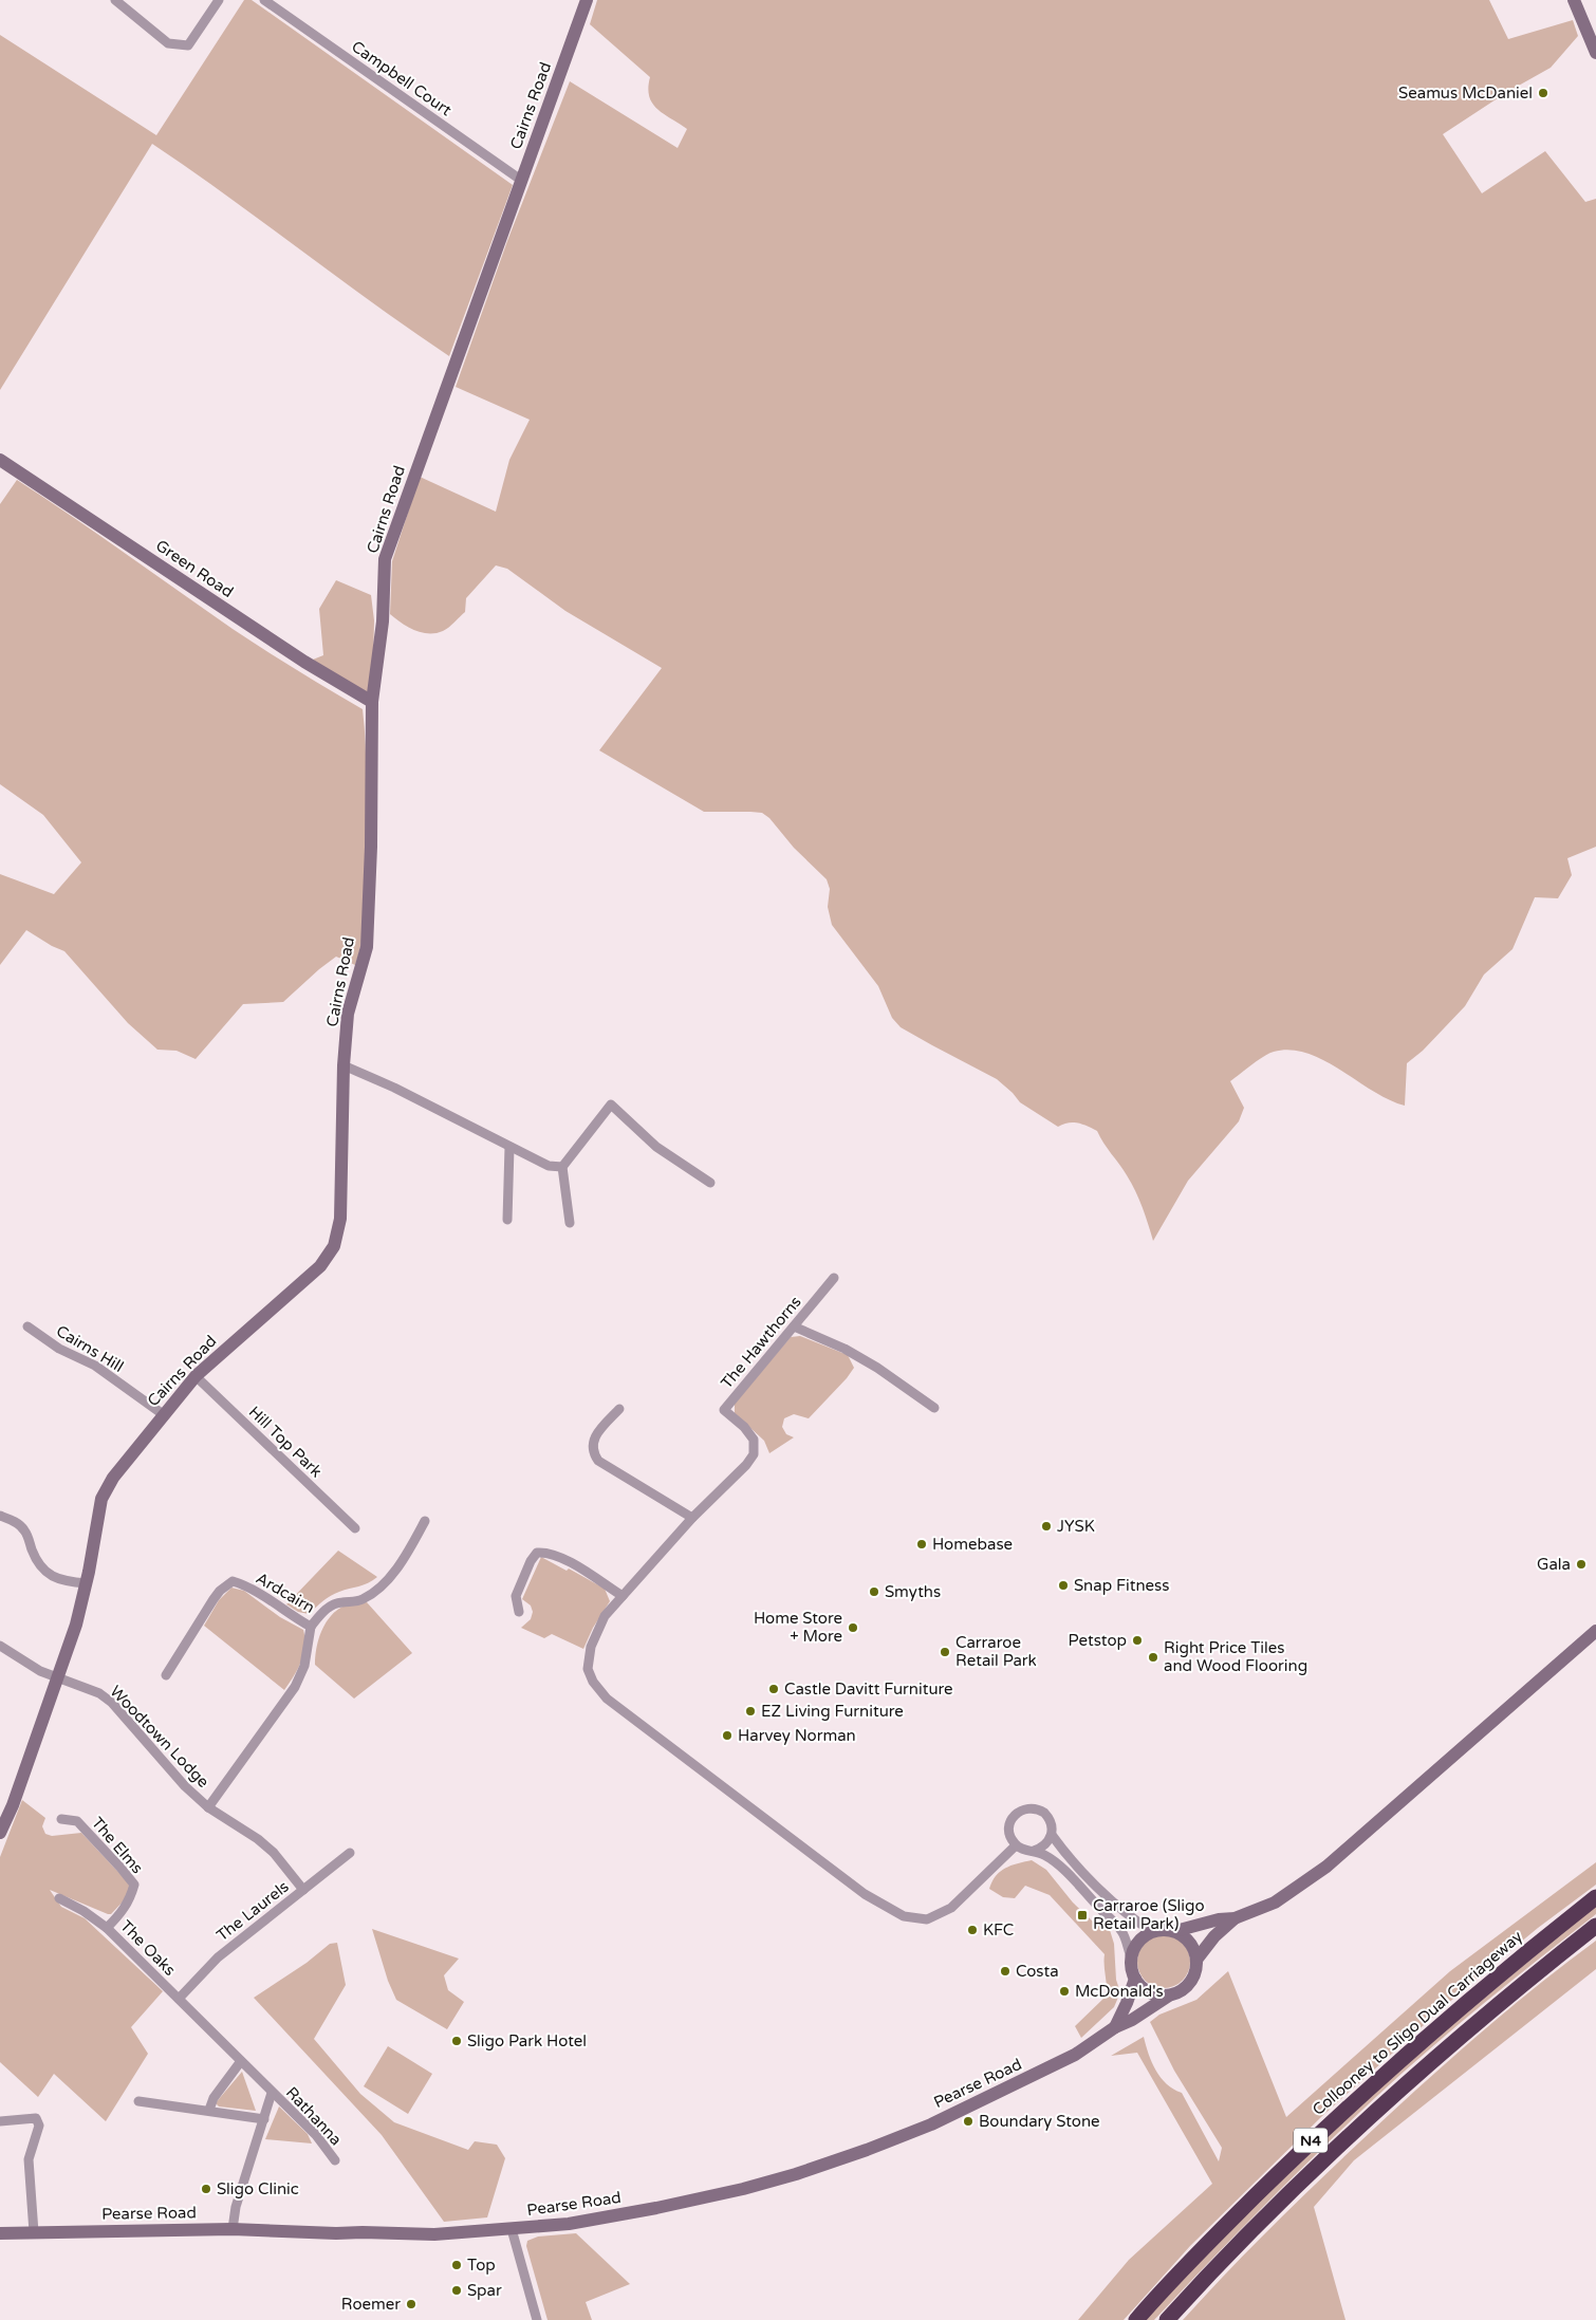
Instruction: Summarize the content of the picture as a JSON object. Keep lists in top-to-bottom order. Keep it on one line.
{"streets":{"highway":["Collooney to Sligo Dual Carriageway","N4"],"street":["Campbell Court","Cairns Road","Green Road","The Hawthorns","Cairns Hill","Hill Top Park","Ardcairn","Woodtown Lodge","The Elms","The Laurels","The Oaks","Pearse Road","Rathanna"]},"crossings":[["Campbell Court","Cairns Road"],["Cairns Road","Green Road"],["Cairns Road","Cairns Hill"],["Cairns Road","Hill Top Park"],["Cairns Road","Woodtown Lodge"],["Woodtown Lodge","The Laurels"],["The Elms","The Oaks"],["The Laurels","The Oaks"],["The Oaks","Rathanna"],["Pearse Road","Rathanna"]],"places":{"other":["Seamus McDaniel","JYSK","Homebase","Gala","Snap Fitness","Smyths","Home Store + More","Petstop","Carraroe Retail Park","Right Price Tiles and Wood Flooring","Castle Davitt Furniture","EZ Living Furniture","Harvey Norman","KFC","Costa","McDonald's","Sligo Park Hotel","Boundary Stone","Sligo Clinic","Top","Spar","Roemer"],"transit":["Carraroe (Sligo Retail Park)"]}}
